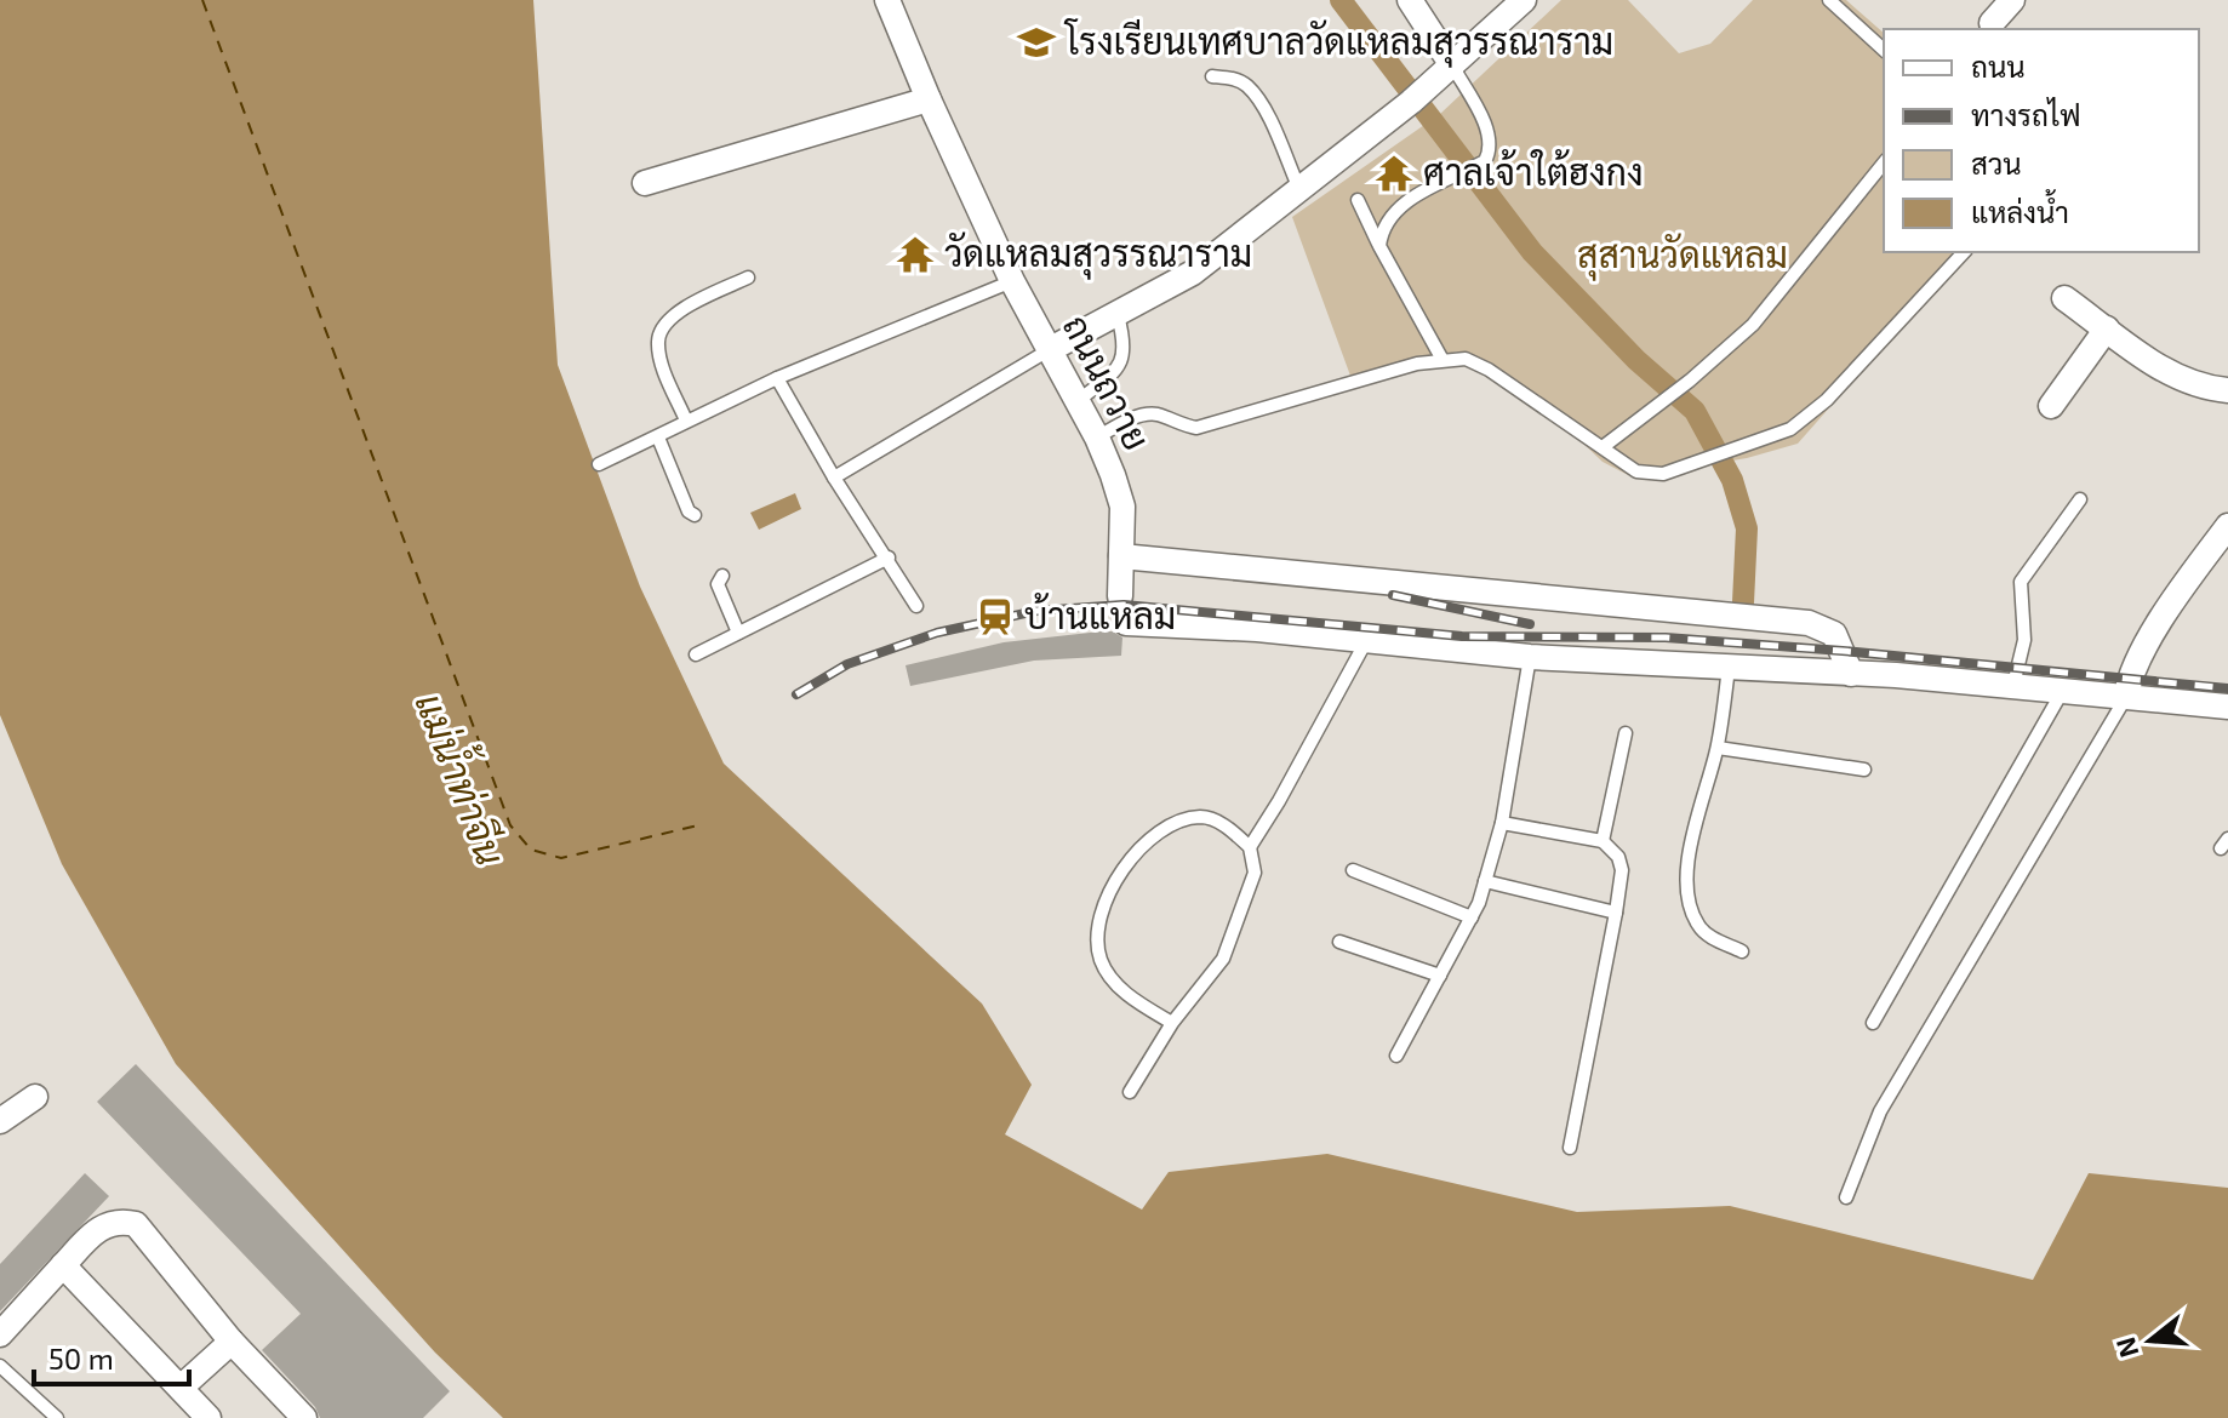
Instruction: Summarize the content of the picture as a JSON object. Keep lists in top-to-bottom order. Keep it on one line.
{"streets":{"street":["ถนนถวาย"]},"water":["แม่น้ำท่าจีน"],"parks":["สุสานวัดแหลม"],"places":{"school or university":["โรงเรียนเทศบาลวัดแหลมสุวรรณาราม"],"temple":["ศาลเจ้าใต้ฮงกง","วัดแหลมสุวรรณาราม"],"station":["บ้านแหลม"]},"legend":["ถนน","ทางรถไฟ","สวน","แหล่งน้ำ"],"scale_bar":"50 m","north":"left"}
